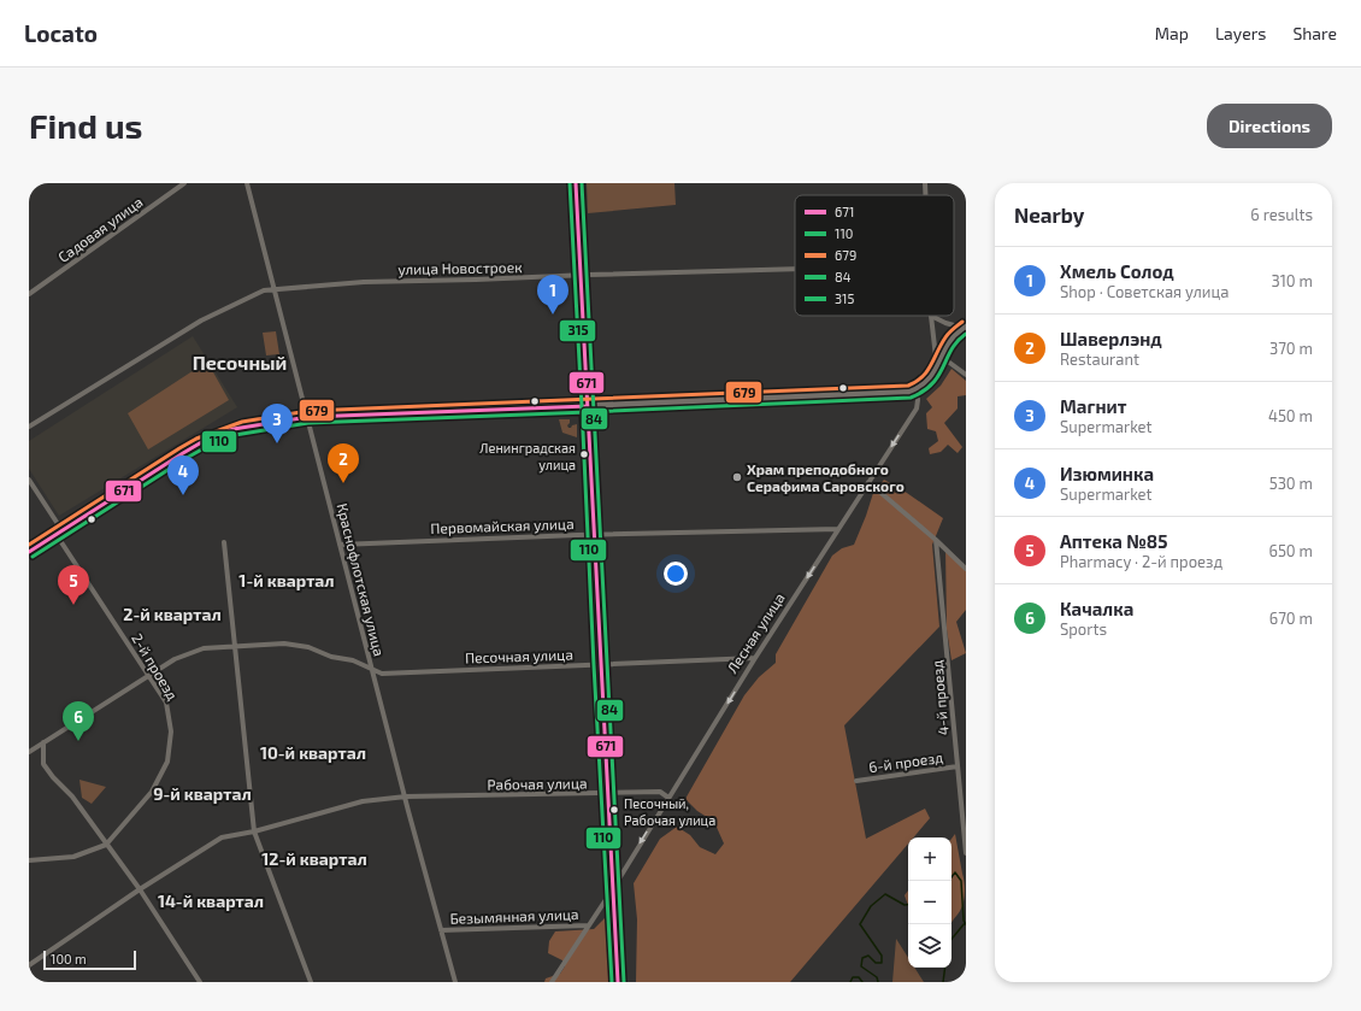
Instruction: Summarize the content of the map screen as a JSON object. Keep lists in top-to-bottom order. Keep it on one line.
{"streets":{"street":["Садовая улица","улица Новостроек","Первомайская улица","Краснофлотская улица","Лесная улица","Песочная улица","2-й проезд","4-й проезд","6-й проезд","Рабочая улица","Безымянная улица"]},"crossings":[["улица Новостроек","Краснофлотская улица"],["Первомайская улица","Краснофлотская улица"],["Первомайская улица","Лесная улица"],["Краснофлотская улица","Песочная улица"],["Краснофлотская улица","Рабочая улица"],["Краснофлотская улица","Безымянная улица"],["Лесная улица","Песочная улица"],["Лесная улица","Рабочая улица"],["Лесная улица","Безымянная улица"],["Песочная улица","2-й проезд"],["4-й проезд","6-й проезд"]],"one_way":["Лесная улица"],"districts":["Песочный","1-й квартал","2-й квартал","10-й квартал","9-й квартал","12-й квартал","14-й квартал"],"places":["Ленинградская улица","Храм преподобного Серафима Саровского","Песочный, Рабочая улица"],"lines":["transit line 671","transit line 84","transit line 315","transit line 679","transit line 110"],"legend":["671","110","679","84","315"],"scale_bar":"100 m","page":{"header":"Locato","nav":["Map","Layers","Share"],"buttons":"Directions","title":"Find us","heading":["Nearby","6 results"],"list":[{"mark":"1","name":"Хмель Солод","note":"Shop · Советская улица","value":"310 m"},{"mark":"2","name":"Шаверлэнд","note":"Restaurant","value":"370 m"},{"mark":"3","name":"Магнит","note":"Supermarket","value":"450 m"},{"mark":"4","name":"Изюминка","note":"Supermarket","value":"530 m"},{"mark":"5","name":"Аптека №85","note":"Pharmacy · 2-й проезд","value":"650 m"},{"mark":"6","name":"Качалка","note":"Sports","value":"670 m"}],"pins":["1","3","2","4","5","6"],"map_buttons":["+","−"],"scale":"100 m"}}
